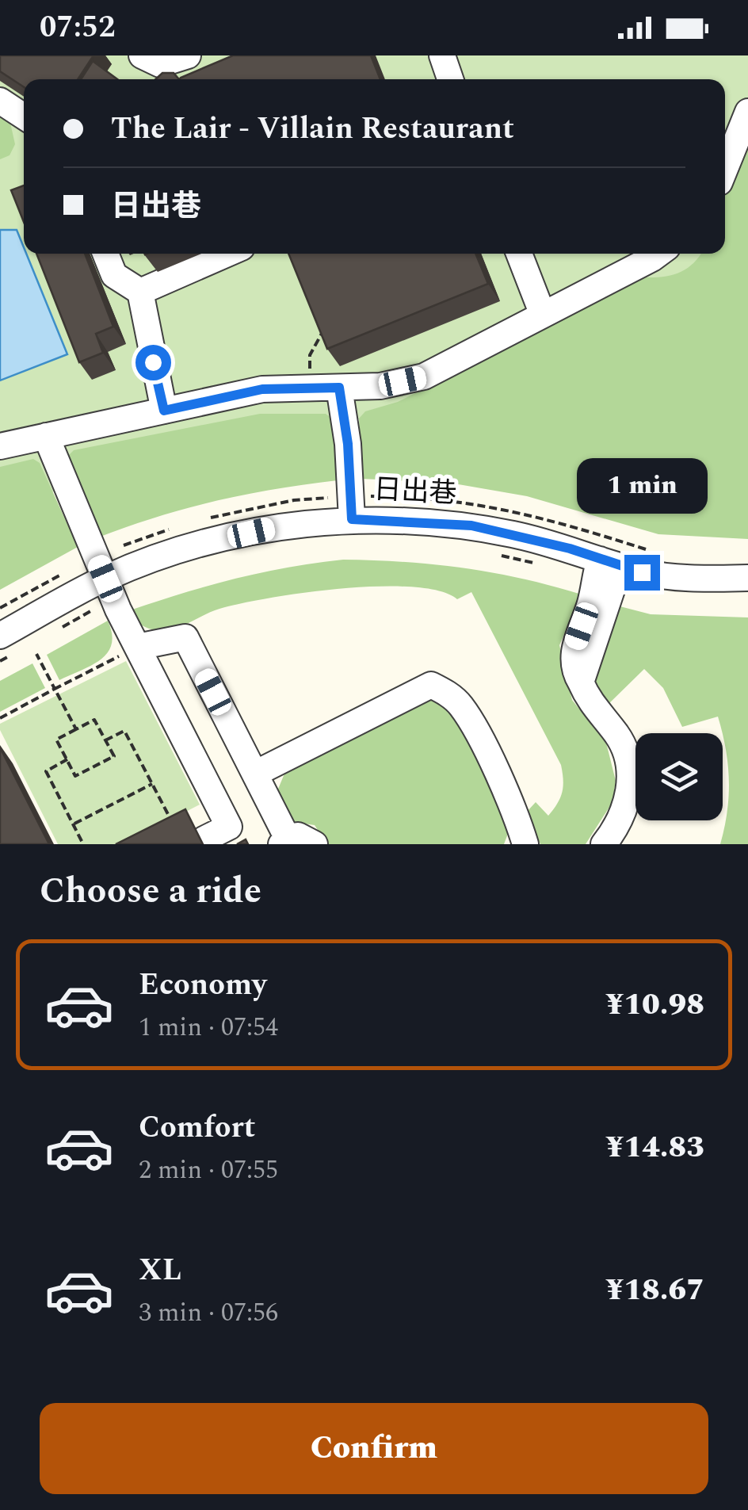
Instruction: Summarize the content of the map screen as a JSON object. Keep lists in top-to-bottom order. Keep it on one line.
{"streets":{"street":["日出巷"]},"page":{"status":"07:52","banner":["The Lair - Villain Restaurant","日出巷"],"bubble":"1 min","heading":"Choose a ride","list":[{"name":"Economy","note":"1 min · 07:54","value":"¥10.98"},{"name":"Comfort","note":"2 min · 07:55","value":"¥14.83"},{"name":"XL","note":"3 min · 07:56","value":"¥18.67"}],"buttons":"Confirm"}}
